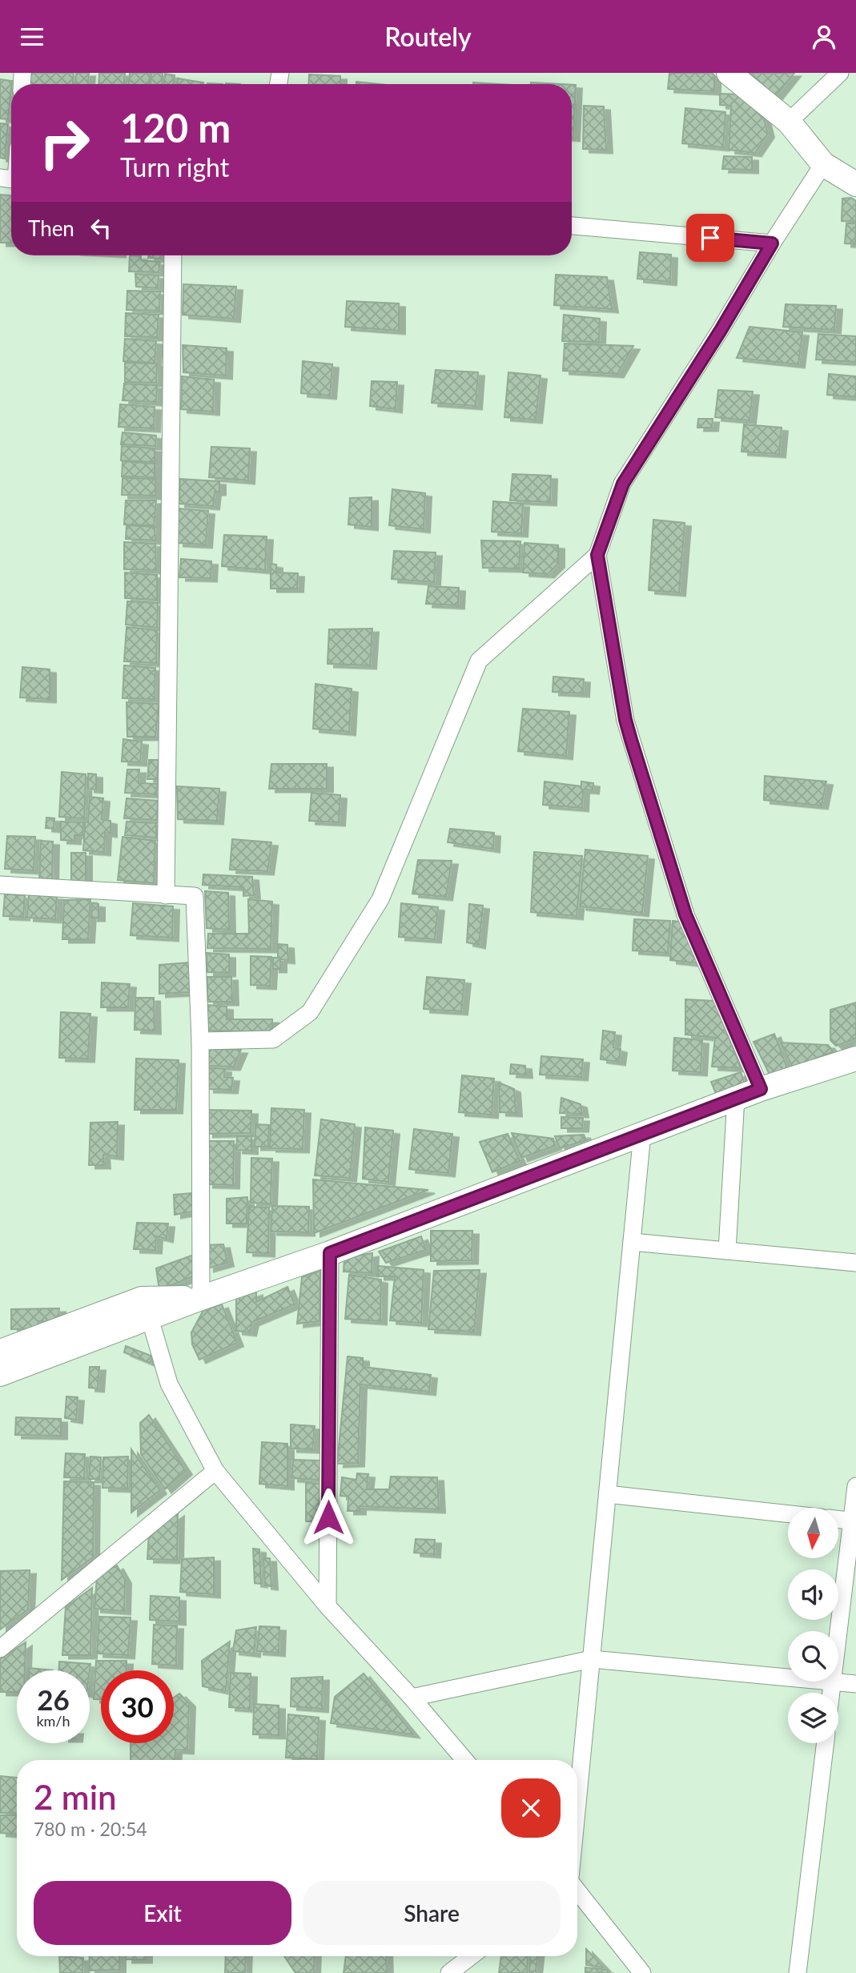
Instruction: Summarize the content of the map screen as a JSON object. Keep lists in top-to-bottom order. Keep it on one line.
{"north":"bottom","page":{"header":"Routely","turn":["120 m","Turn right"],"then":"Then","speed":"26 km/h","limit":"30","heading":["2 min","780 m · 20:54"],"buttons":["Exit","Share"]}}
